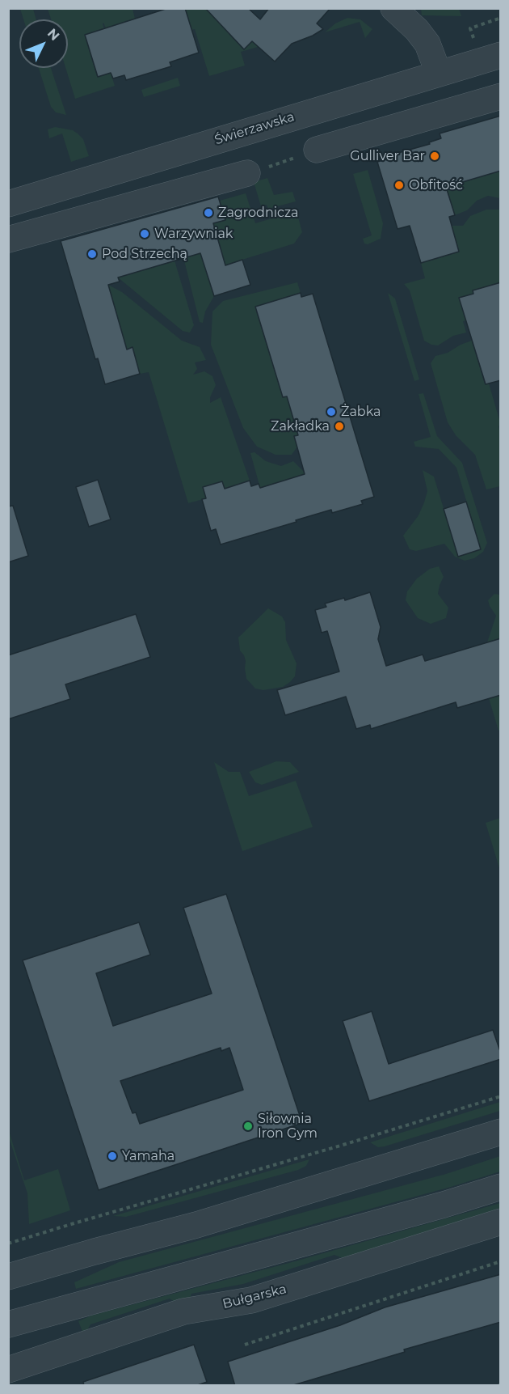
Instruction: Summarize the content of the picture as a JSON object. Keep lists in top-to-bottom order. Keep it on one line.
{"streets":{"street":["Świerzawska","Bułgarska"]},"places":["Gulliver Bar","Obfitość","Zagrodnicza","Warzywniak","Pod Strzechą","Żabka","Zakładka","Siłownia Iron Gym","Yamaha"],"north":"top right"}
